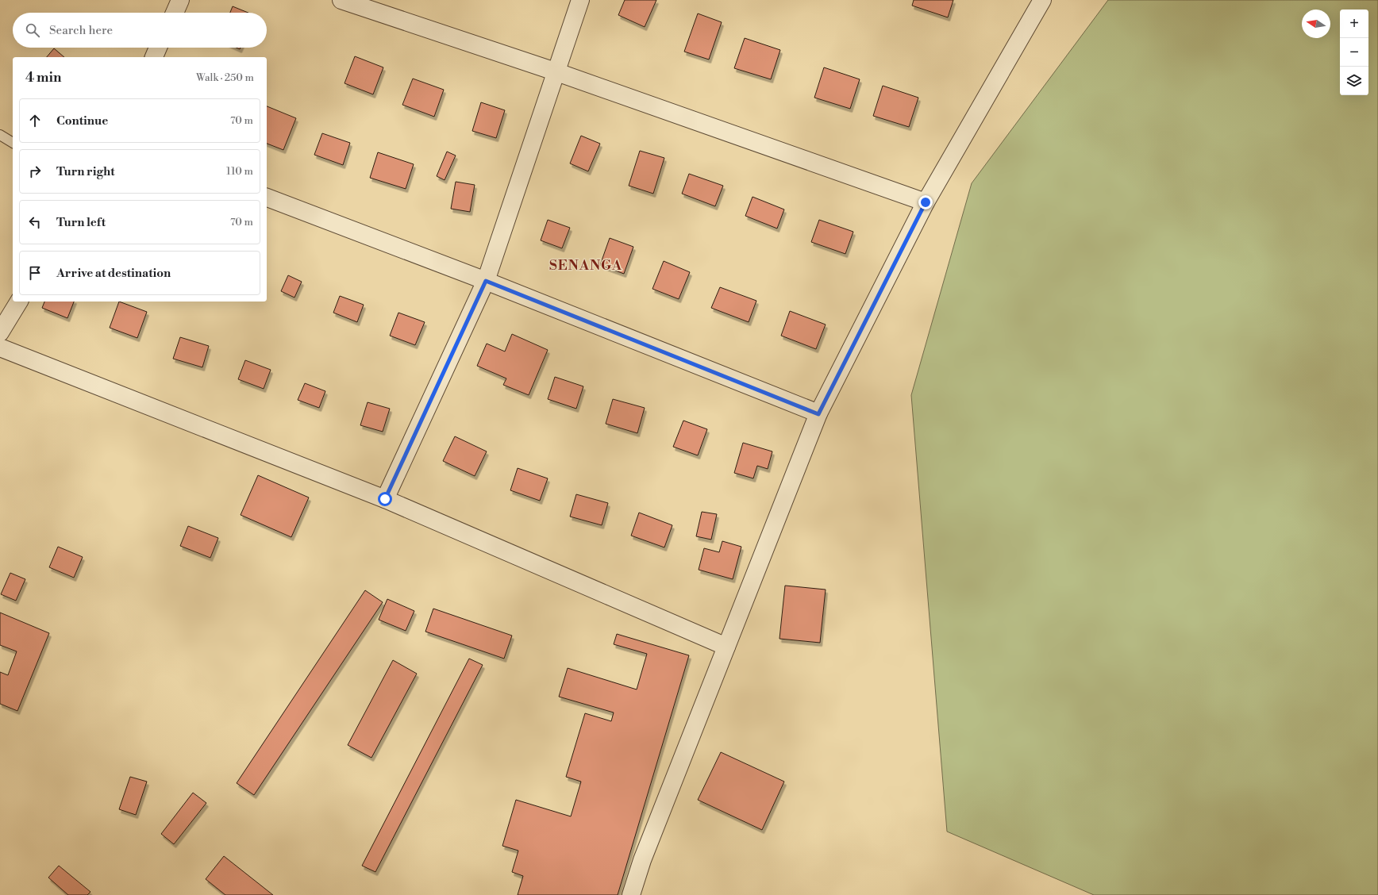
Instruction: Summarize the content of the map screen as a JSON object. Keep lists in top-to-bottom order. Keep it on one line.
{"districts":["SENANGA"],"north":"left","page":{"map_buttons":["+","−"],"search":"Search here","heading":["4 min","Walk · 250 m"],"list":[["Continue","70 m"],["Turn right","110 m"],["Turn left","70 m"],"Arrive at destination"]}}
